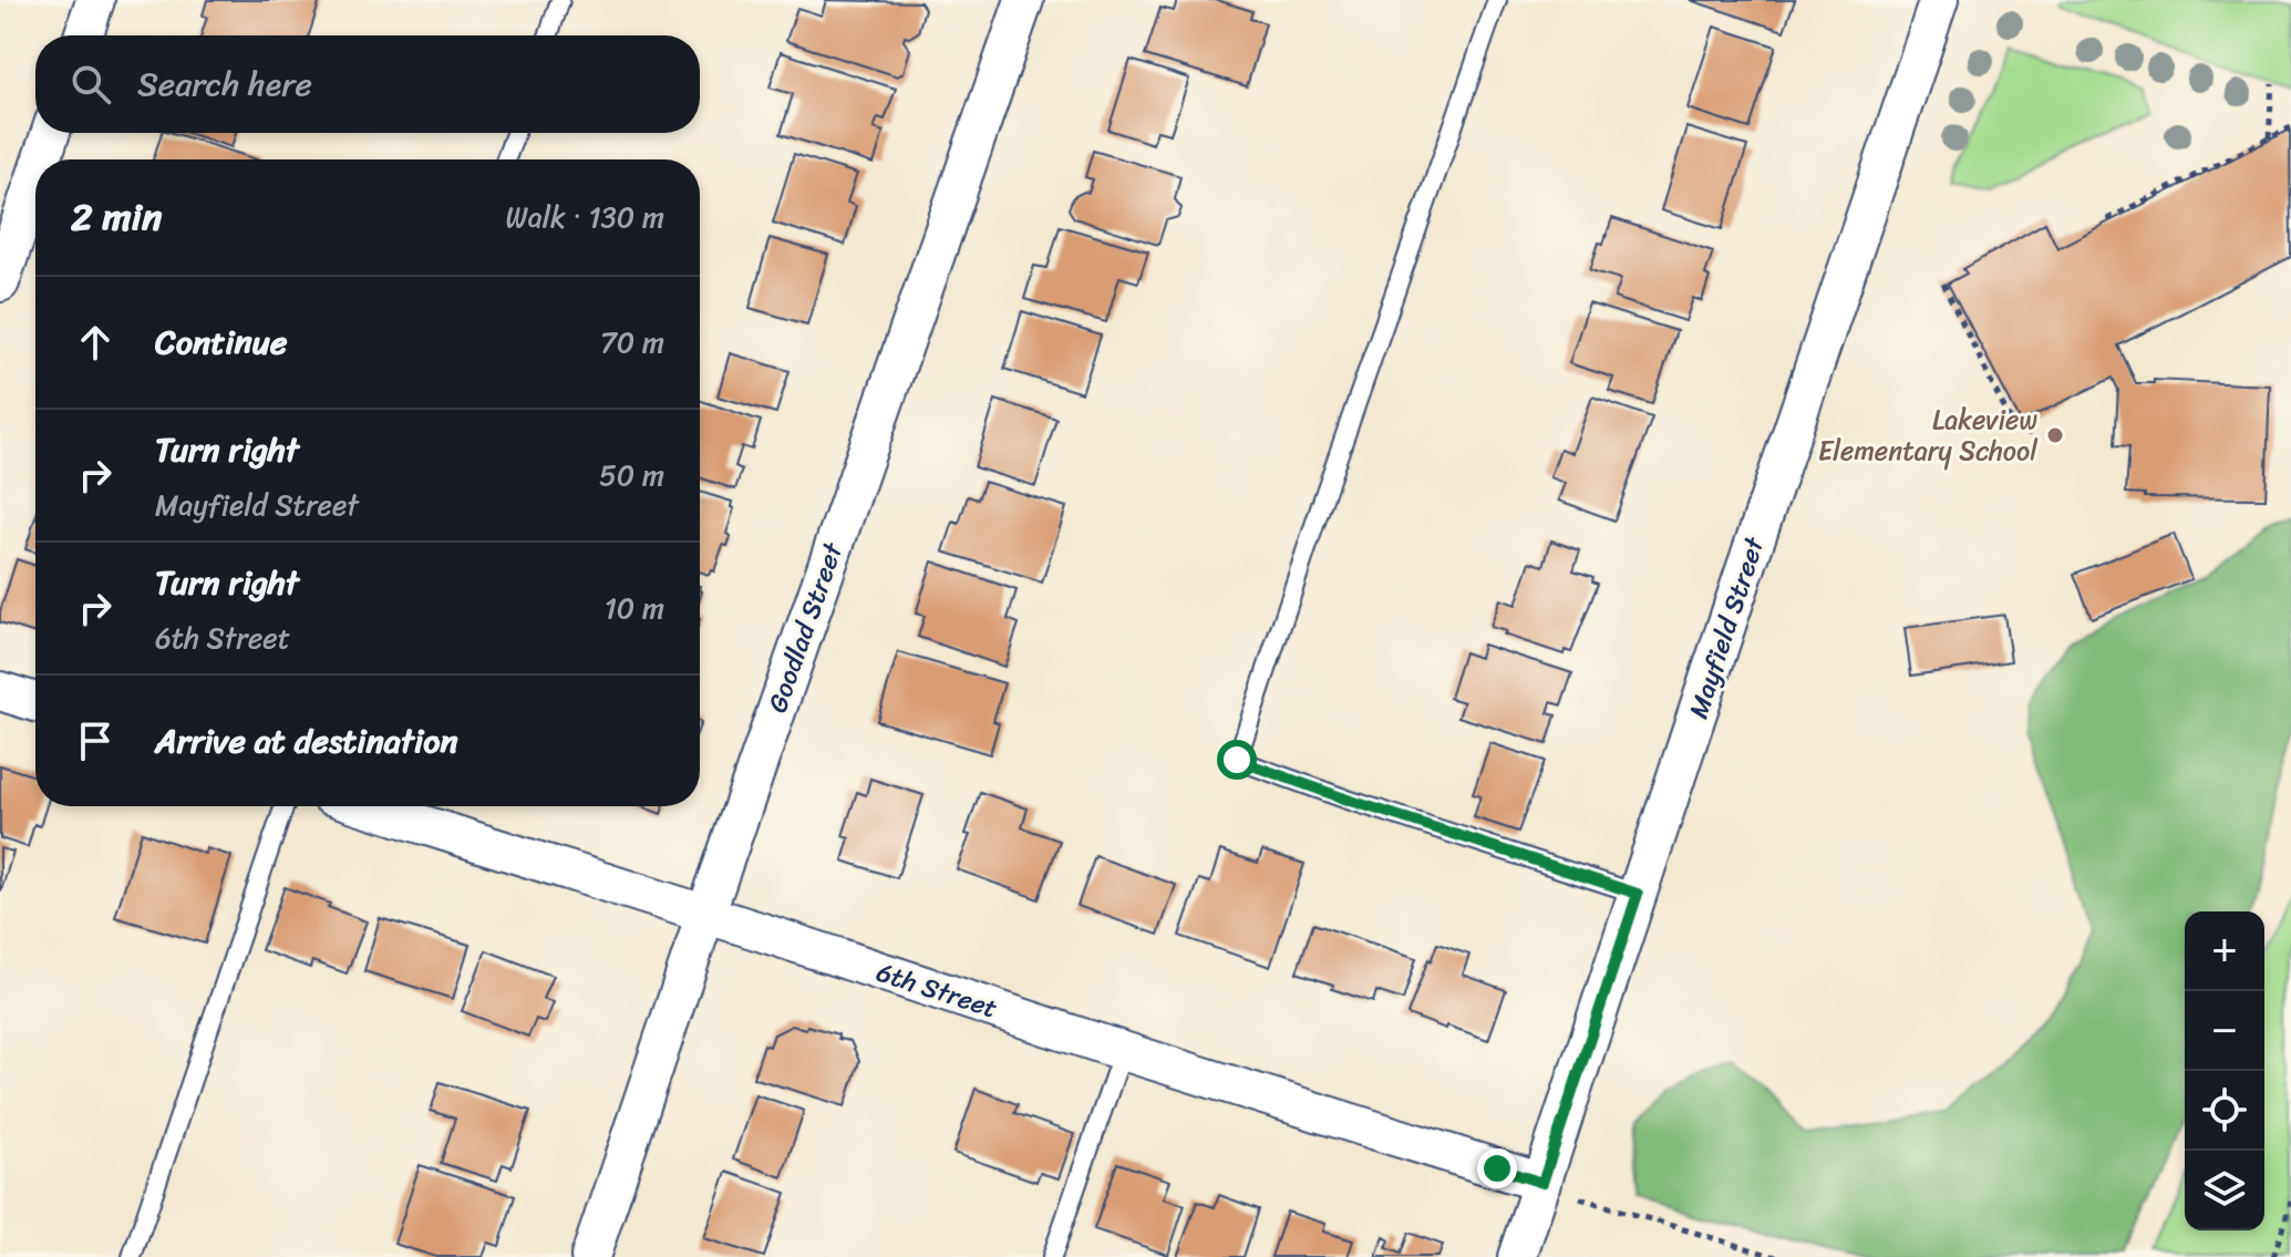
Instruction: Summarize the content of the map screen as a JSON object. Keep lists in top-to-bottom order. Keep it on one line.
{"streets":{"street":["Goodlad Street","Mayfield Street","6th Street"]},"crossings":[["Goodlad Street","6th Street"],["Mayfield Street","6th Street"]],"places":["Lakeview Elementary School"],"page":{"search":"Search here","heading":["2 min","Walk · 130 m"],"list":[["Continue","70 m"],["Turn right","Mayfield Street","50 m"],["Turn right","6th Street","10 m"],"Arrive at destination"],"map_buttons":["+","−"]}}
